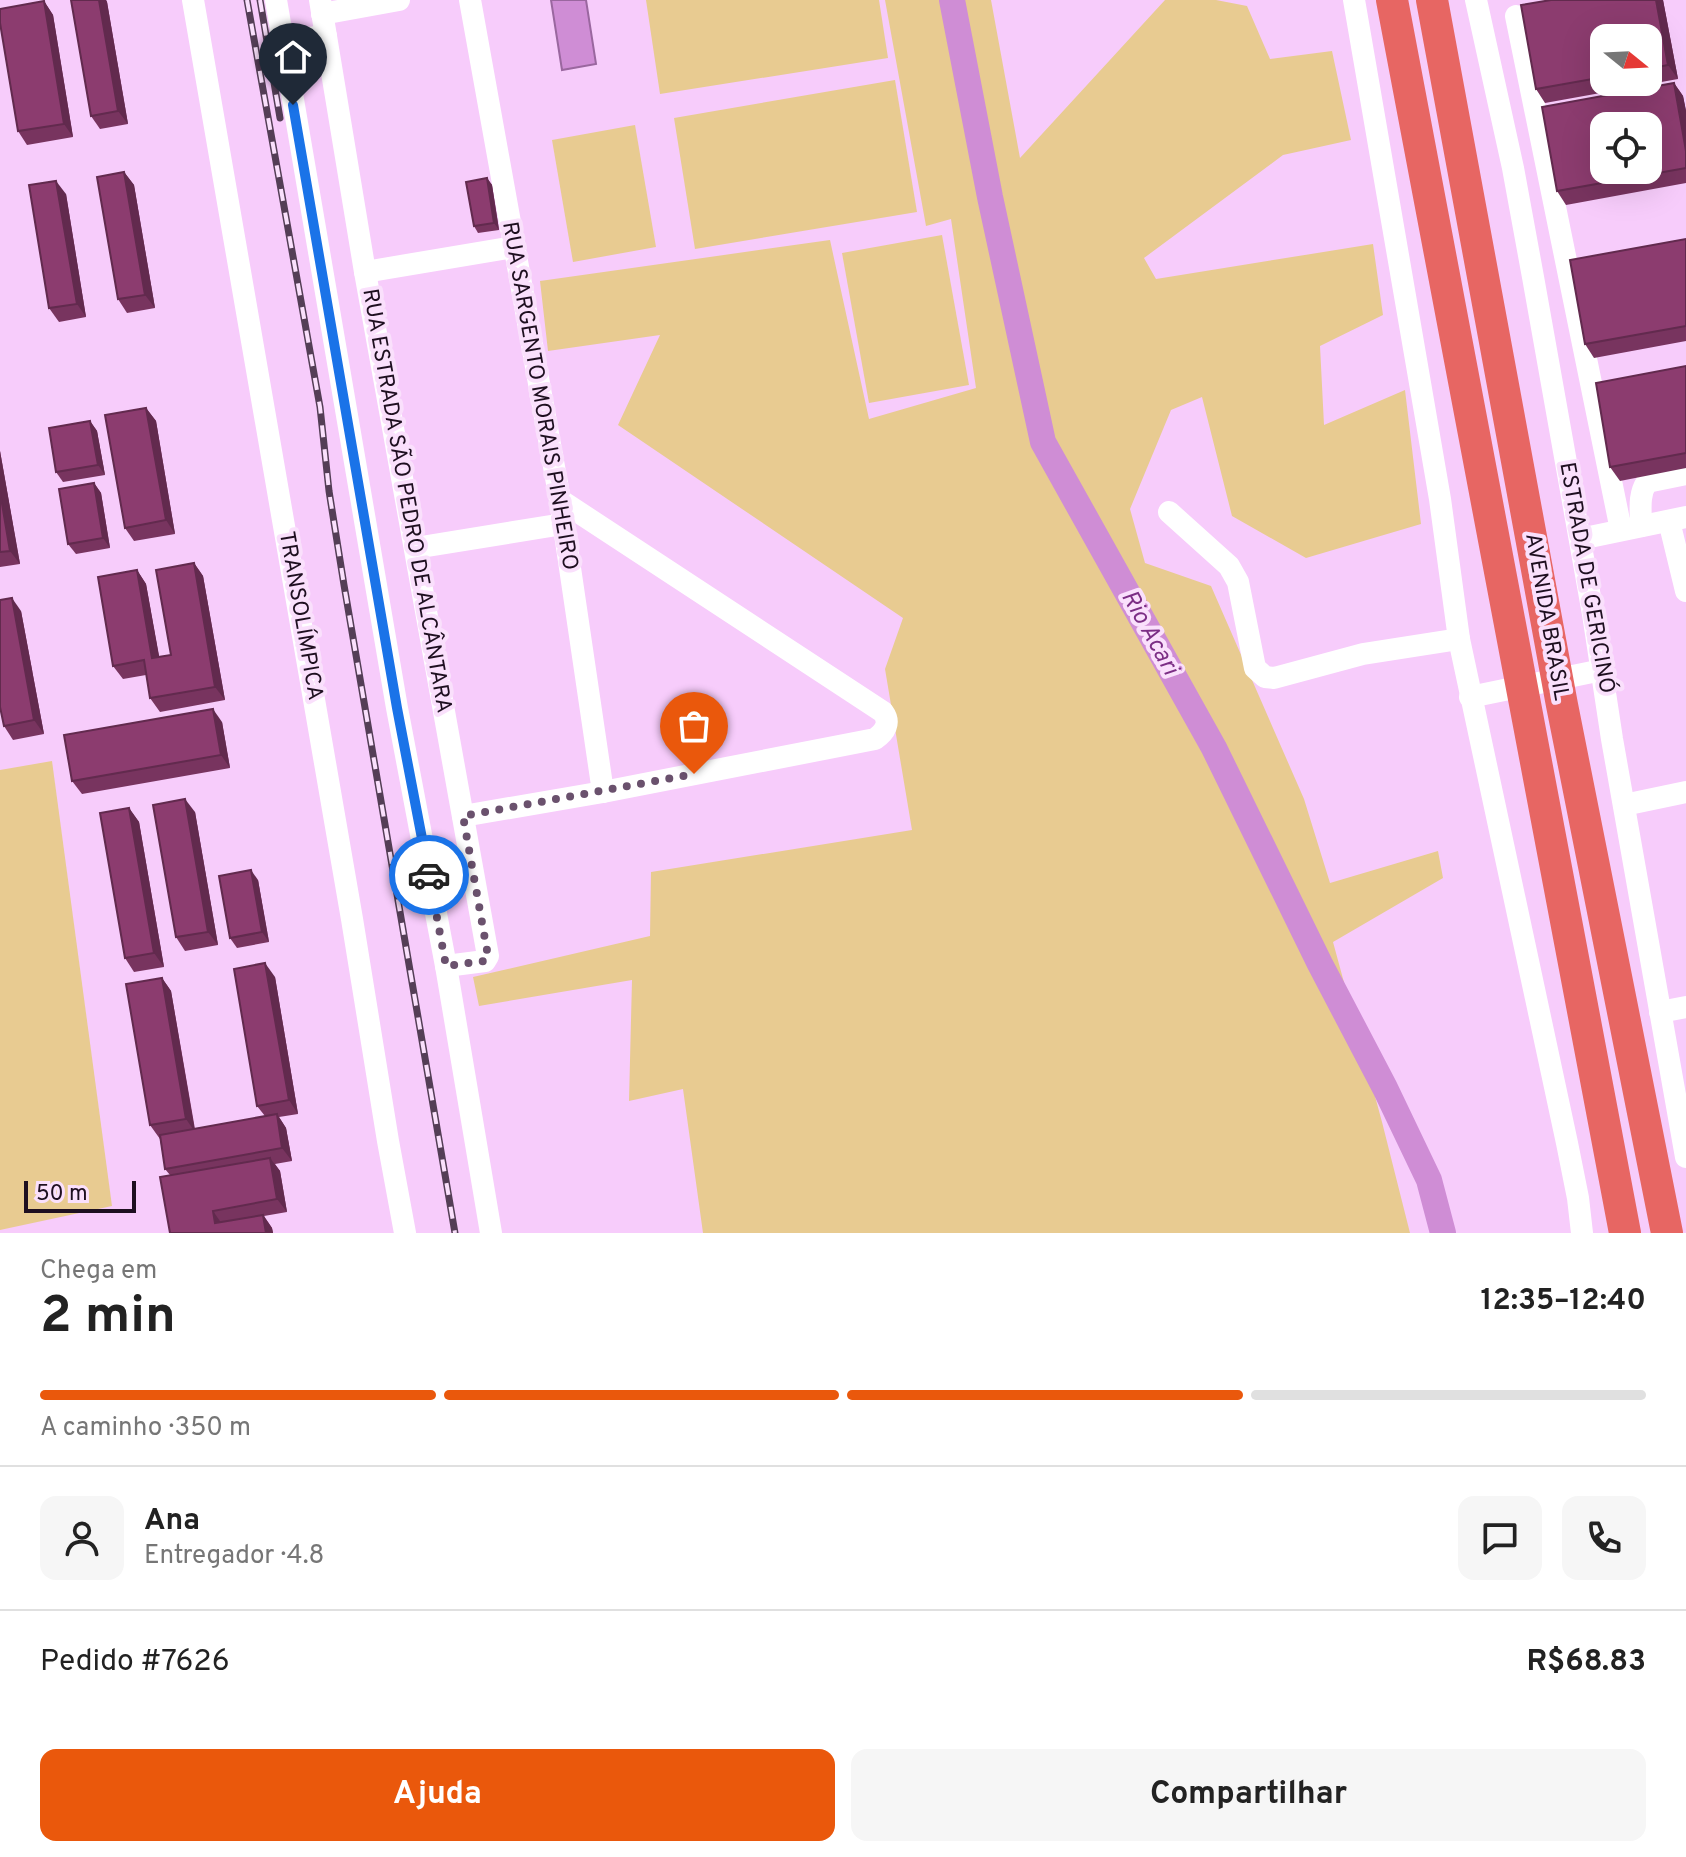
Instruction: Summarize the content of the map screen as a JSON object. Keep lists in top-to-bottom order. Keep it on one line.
{"streets":{"highway":["AVENIDA BRASIL"],"street":["RUA SARGENTO MORAIS PINHEIRO","RUA ESTRADA SÃO PEDRO DE ALCÂNTARA","ESTRADA DE GERICINÓ","TRANSOLÍMPICA"]},"water":["Rio Acari"],"scale_bar":"50 m","north":"right","page":{"scale":"50 m","heading":["2 min","Chega em","12:35–12:40"],"panel":["Ana","Entregador · 4.8","Pedido #7626","R$68.83"],"bar":"A caminho · 350 m","buttons":["Ajuda","Compartilhar"]}}
